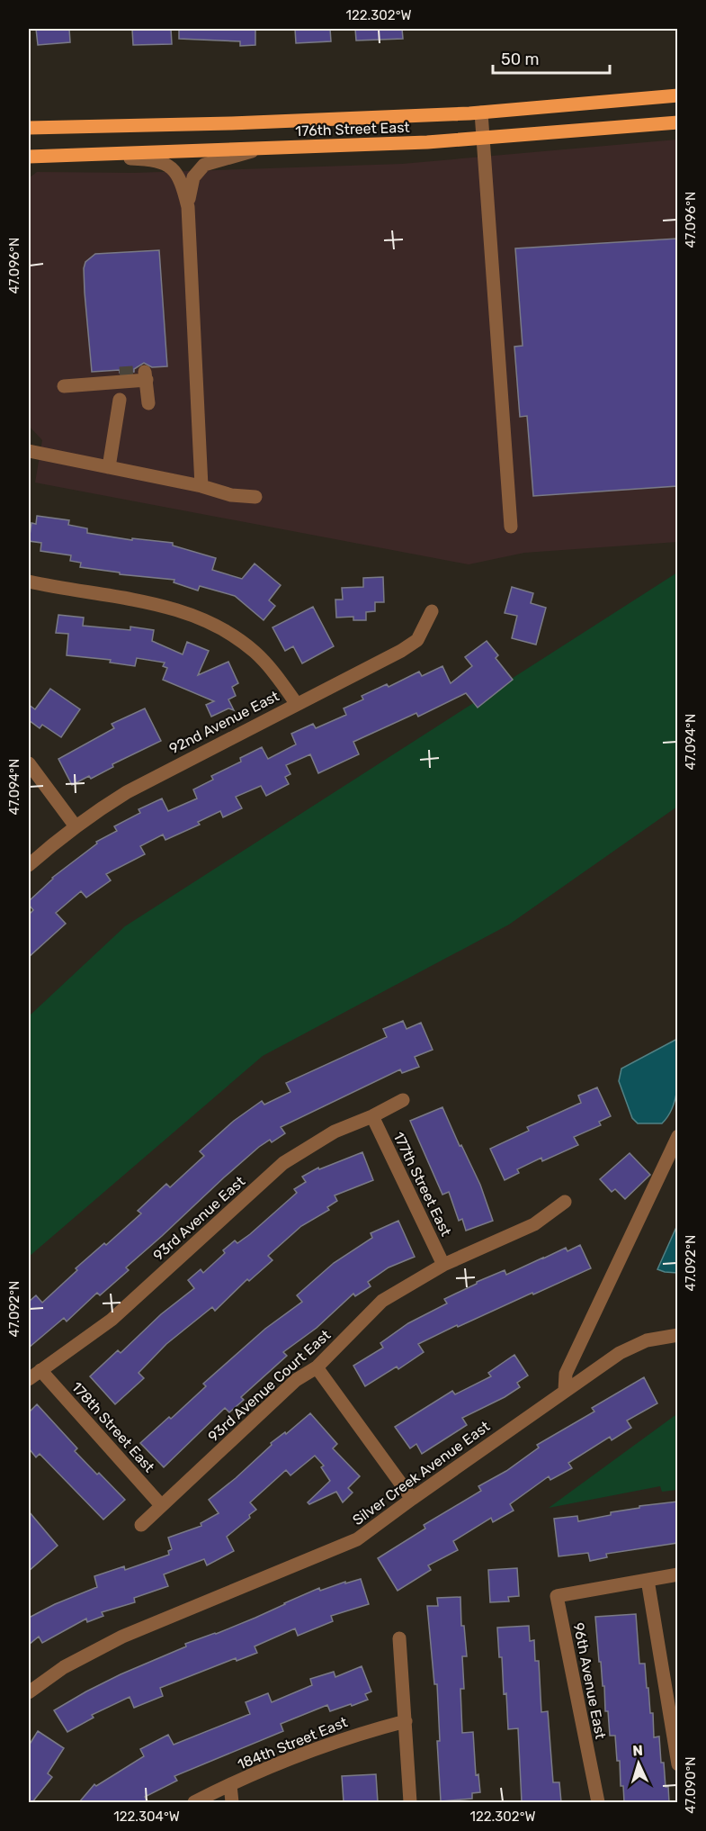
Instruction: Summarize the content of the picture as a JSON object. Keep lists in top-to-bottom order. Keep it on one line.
{"streets":{"main road":["176th Street East"],"street":["92nd Avenue East","177th Street East","93rd Avenue East","93rd Avenue Court East","178th Street East","Silver Creek Avenue East","96th Avenue East","184th Street East"]},"crossings":[["177th Street East","93rd Avenue East"],["177th Street East","93rd Avenue Court East"],["93rd Avenue East","178th Street East"],["93rd Avenue Court East","178th Street East"]],"scale_bar":"50 m","north":"top","coordinates":["122.302°W","47.096°N","47.094°N","47.092°N","47.090°N","122.304°W"]}
